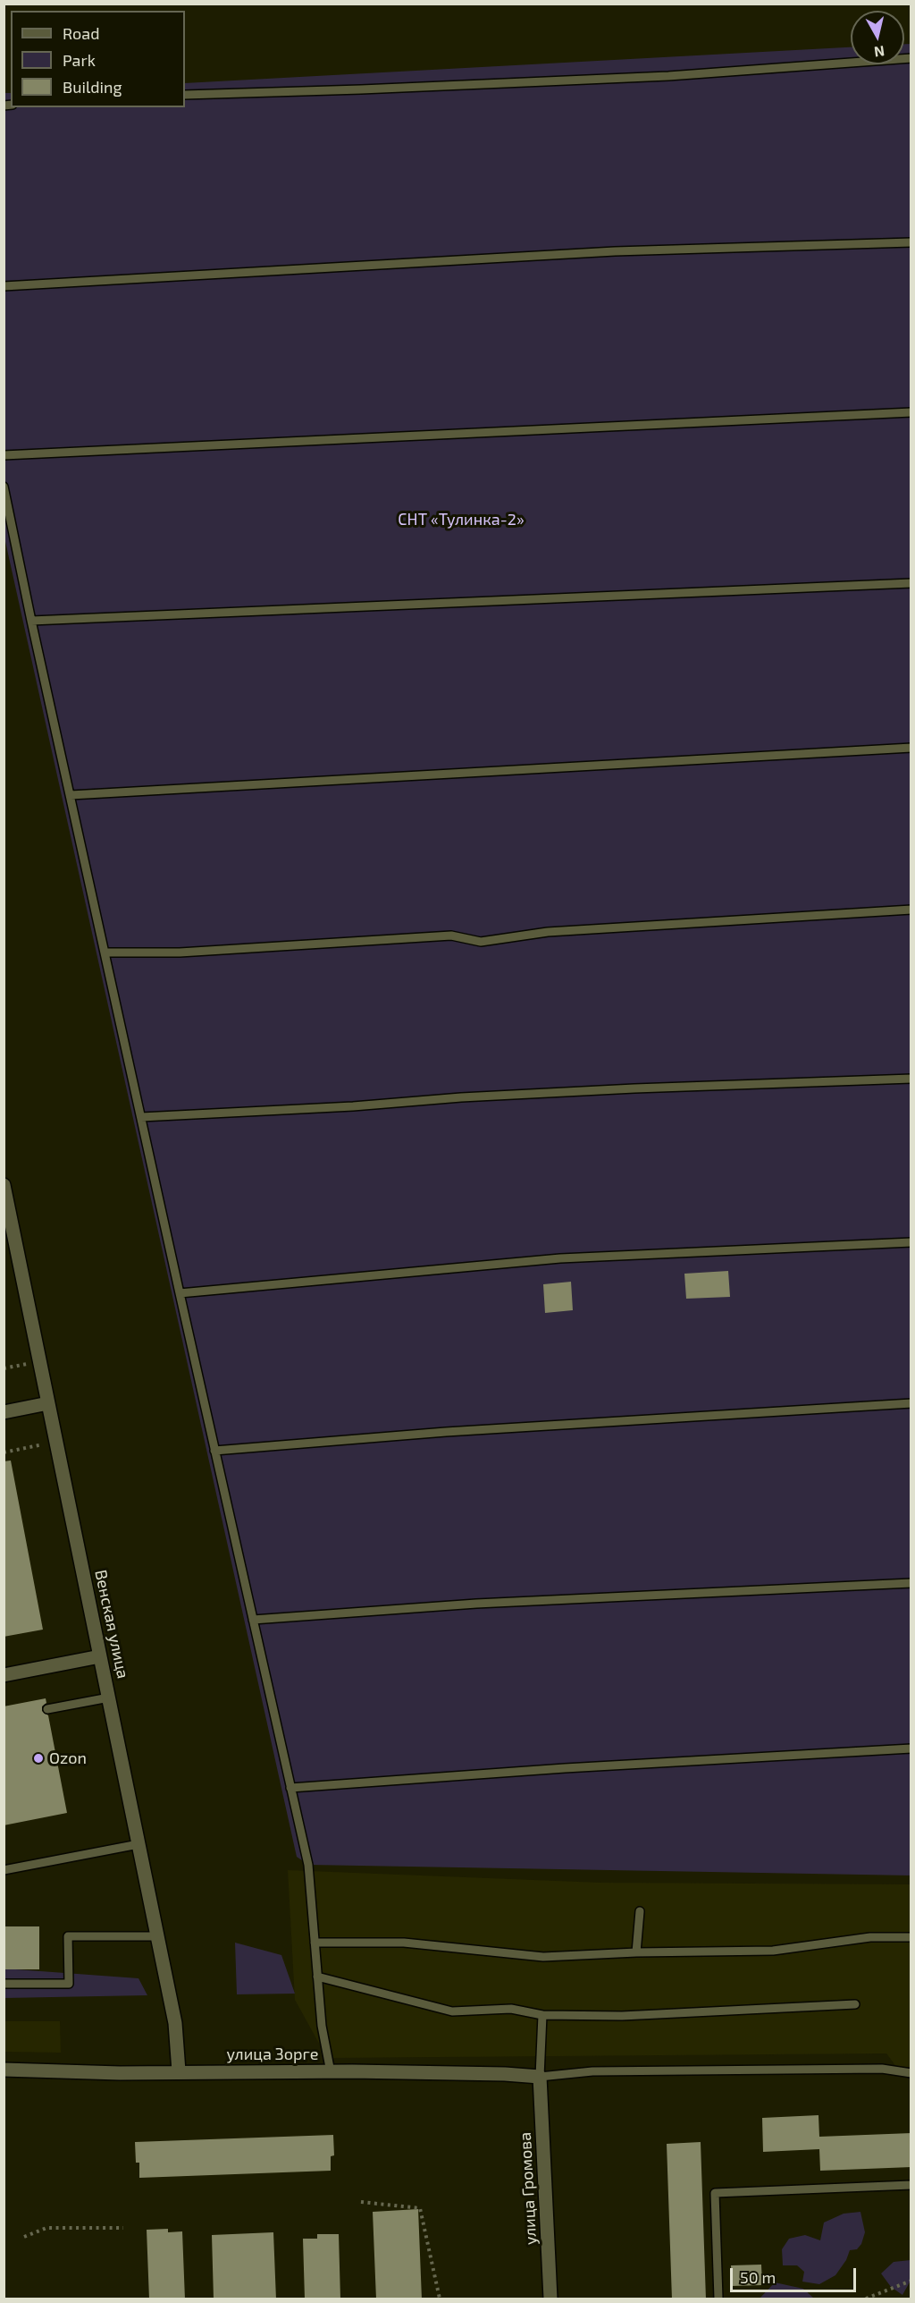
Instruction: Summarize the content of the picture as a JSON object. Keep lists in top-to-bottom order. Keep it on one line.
{"streets":{"street":["Венская улица","улица Зорге","улица Громова"]},"crossings":[["Венская улица","улица Зорге"],["улица Зорге","улица Громова"]],"parks":["СНТ «Тулинка-2»"],"places":["Ozon"],"legend":["Road","Park","Building"],"scale_bar":"50 m","north":"bottom"}
